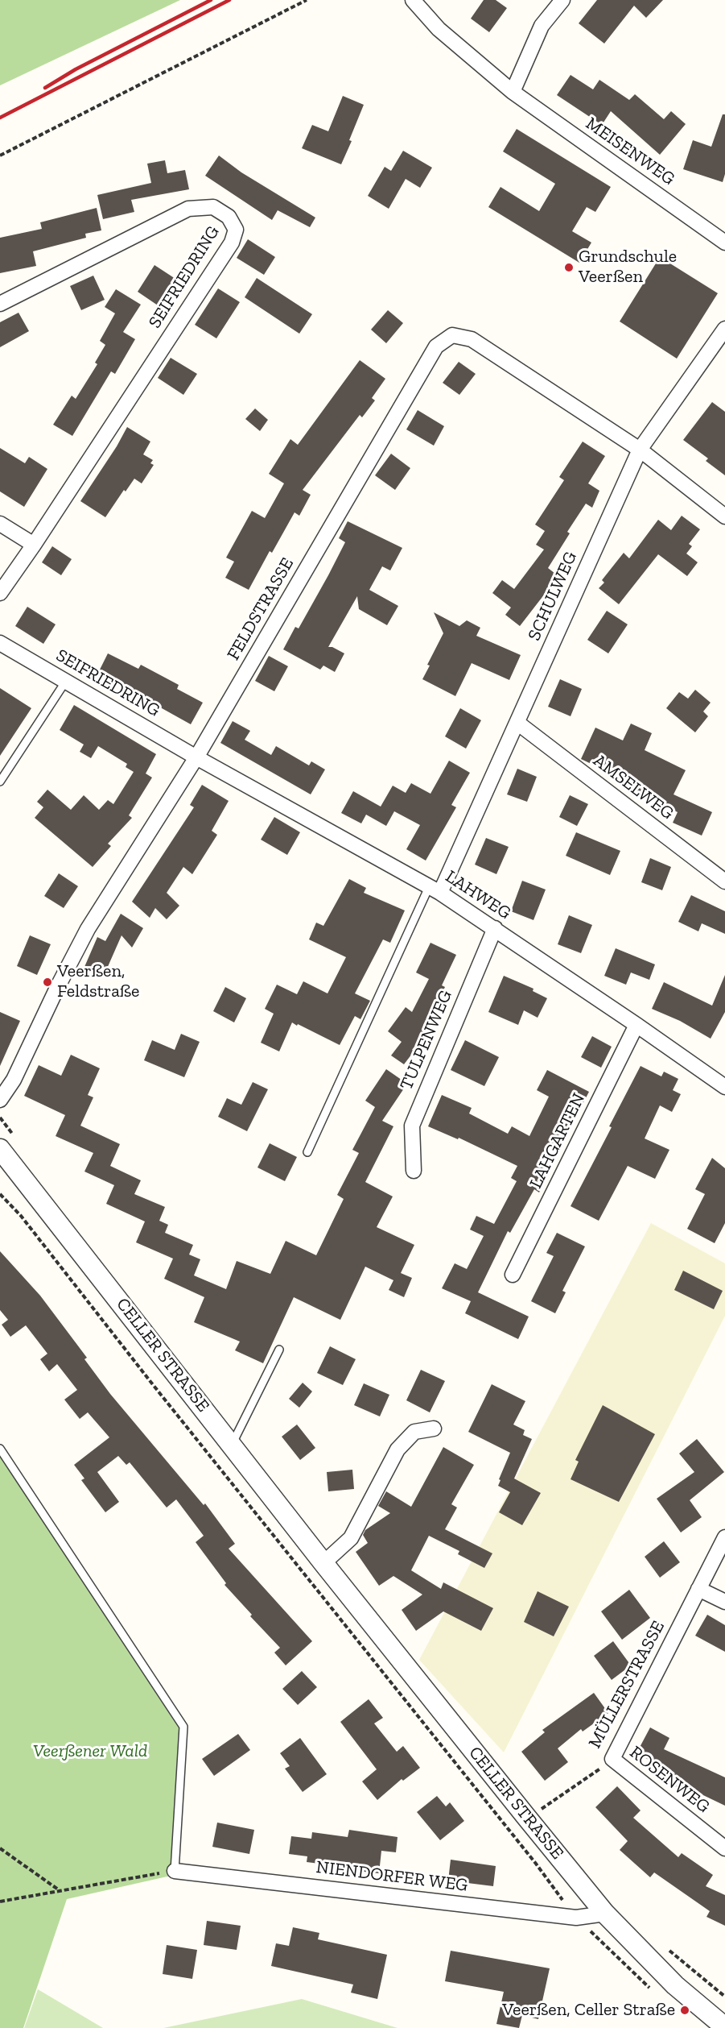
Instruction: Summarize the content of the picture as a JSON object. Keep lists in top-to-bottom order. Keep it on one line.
{"streets":{"street":["MEISENWEG","SEIFRIEDRING","SCHULWEG","FELDSTRASSE","AMSELWEG","LAHWEG","TULPENWEG","LAHGARTEN","CELLER STRASSE","MÜLLERSTRASSE","ROSENWEG","NIENDORFER WEG"]},"crossings":[["SEIFRIEDRING","FELDSTRASSE"],["SEIFRIEDRING","LAHWEG"],["SCHULWEG","FELDSTRASSE"],["SCHULWEG","AMSELWEG"],["SCHULWEG","LAHWEG"],["FELDSTRASSE","LAHWEG"],["LAHWEG","TULPENWEG"],["LAHWEG","LAHGARTEN"],["CELLER STRASSE","MÜLLERSTRASSE"],["CELLER STRASSE","NIENDORFER WEG"],["MÜLLERSTRASSE","ROSENWEG"]],"parks":["Veerßener Wald"],"places":["Grundschule Veerßen","Veerßen, Feldstraße","Veerßen, Celler Straße"]}
